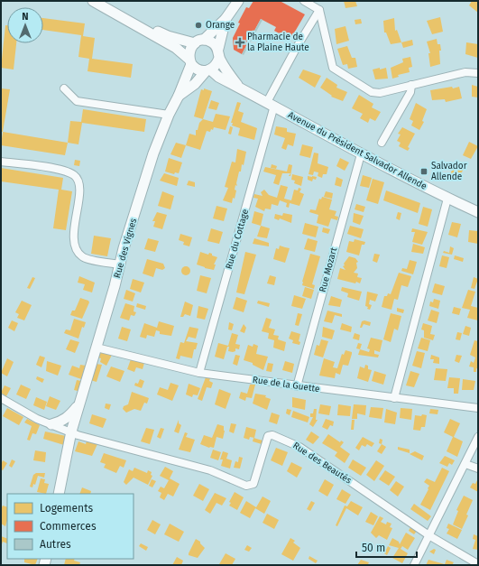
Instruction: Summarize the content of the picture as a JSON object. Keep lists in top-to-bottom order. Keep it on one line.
{"streets":{"street":["Avenue du Président Salvador Allende","Rue du Cottage","Rue des Vignes","Rue Mozart","Rue de la Guette","Rue des Beautés"]},"crossings":[["Avenue du Président Salvador Allende","Rue du Cottage"],["Avenue du Président Salvador Allende","Rue des Vignes"],["Avenue du Président Salvador Allende","Rue Mozart"],["Rue du Cottage","Rue de la Guette"],["Rue des Vignes","Rue de la Guette"],["Rue des Vignes","Rue des Beautés"],["Rue Mozart","Rue de la Guette"]],"places":{"other":["Orange"],"health":["Pharmacie de la Plaine Haute"],"transit":["Salvador Allende"]},"legend":["Logements","Commerces","Autres"],"scale_bar":"50 m","north":"top"}
